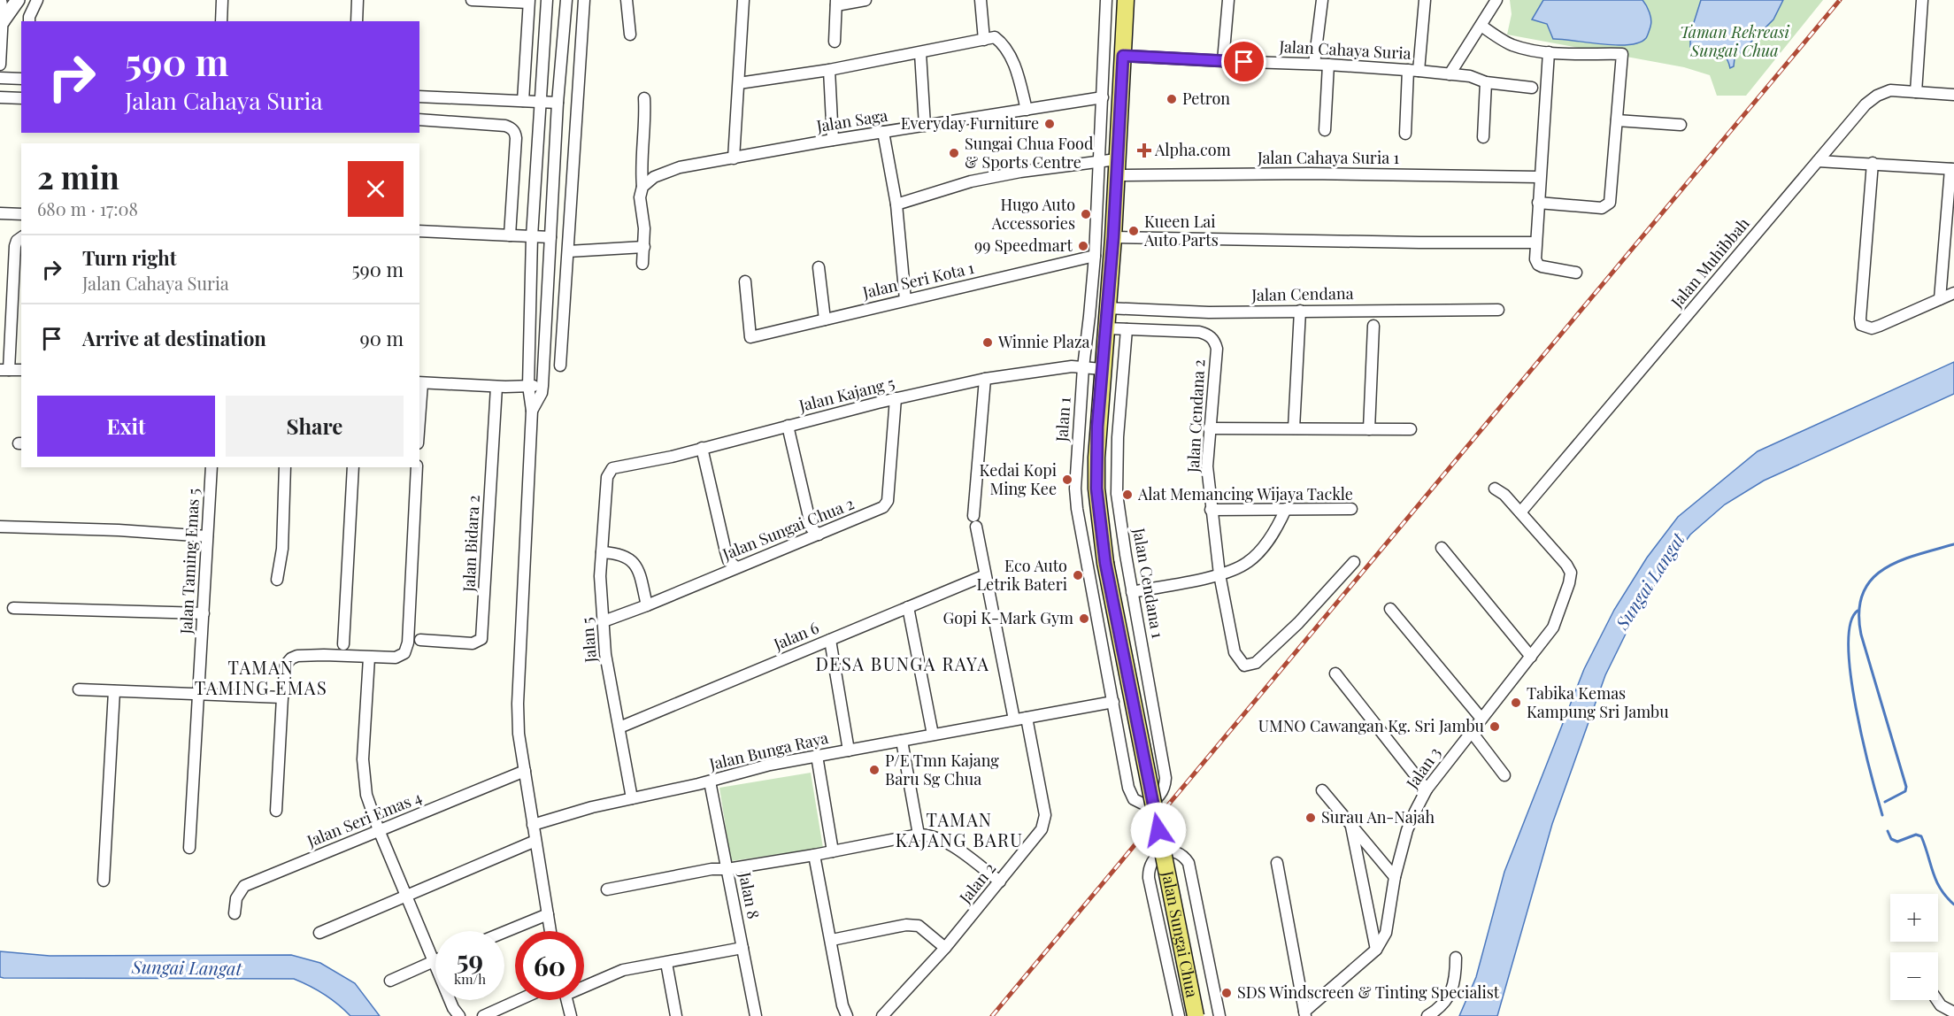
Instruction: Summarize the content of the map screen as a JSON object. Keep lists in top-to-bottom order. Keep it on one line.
{"streets":{"main road":["Jalan Sungai Chua"],"street":["Jalan Cahaya Suria","Jalan Saga","Jalan Cahaya Suria 1","Jalan Muhibbah","Jalan Seri Kota 1","Jalan Cendana","Jalan Kajang 5","Jalan Cendana 2","Jalan 1","Jalan Sungai Chua 2","Jalan Bidara 2","Jalan Taming Emas 5","Jalan Cendana 1","Jalan 6","Jalan 5","Jalan Bunga Raya","Jalan 3","Jalan Seri Emas 4","Jalan 2","Jalan 8"]},"crossings":[["Jalan Cahaya Suria","Jalan Sungai Chua"],["Jalan Saga","Jalan 1"],["Jalan Cahaya Suria 1","Jalan 1"],["Jalan Cahaya Suria 1","Jalan Sungai Chua"],["Jalan Muhibbah","Jalan 3"],["Jalan Seri Kota 1","Jalan 1"],["Jalan Cendana","Jalan Sungai Chua"],["Jalan Kajang 5","Jalan 1"],["Jalan Kajang 5","Jalan Sungai Chua 2"],["Jalan Kajang 5","Jalan 5"],["Jalan Kajang 5","Jalan Sungai Chua"],["Jalan Cendana 2","Jalan Cendana 1"],["Jalan 1","Jalan Cendana 1"],["Jalan 1","Jalan Bunga Raya"],["Jalan Sungai Chua 2","Jalan 5"],["Jalan 6","Jalan 5"],["Jalan 5","Jalan Bunga Raya"],["Jalan Bunga Raya","Jalan 2"],["Jalan Bunga Raya","Jalan 8"]],"districts":["DESA BUNGA RAYA","TAMAN TAMING EMAS","TAMAN KAJANG BARU"],"water":["Sungai Langat"],"parks":["Taman Rekreasi Sungai Chua"],"places":{"other":["Petron","Everyday Furniture","Sungai Chua Food & Sports Centre","Hugo Auto Accessories","Kueen Lai Auto Parts","99 Speedmart","Winnie Plaza","Kedai Kopi Ming Kee","Alat Memancing Wijaya Tackle","Eco Auto Letrik Bateri","Gopi K-Mark Gym","Tabika Kemas Kampung Sri Jambu","UMNO Cawangan Kg. Sri Jambu","P/E Tmn Kajang Baru Sg Chua","Surau An-Najah","SDS Windscreen & Tinting Specialist"],"health":["Alpha.com"]},"page":{"turn":["590 m","Jalan Cahaya Suria"],"heading":["2 min","680 m · 17:08"],"list":[{"name":"Turn right","note":"Jalan Cahaya Suria","value":"590 m"},{"name":"Arrive at destination","value":"90 m"}],"buttons":["Exit","Share"],"map_buttons":["+","−"],"speed":"59 km/h","limit":"60"}}
